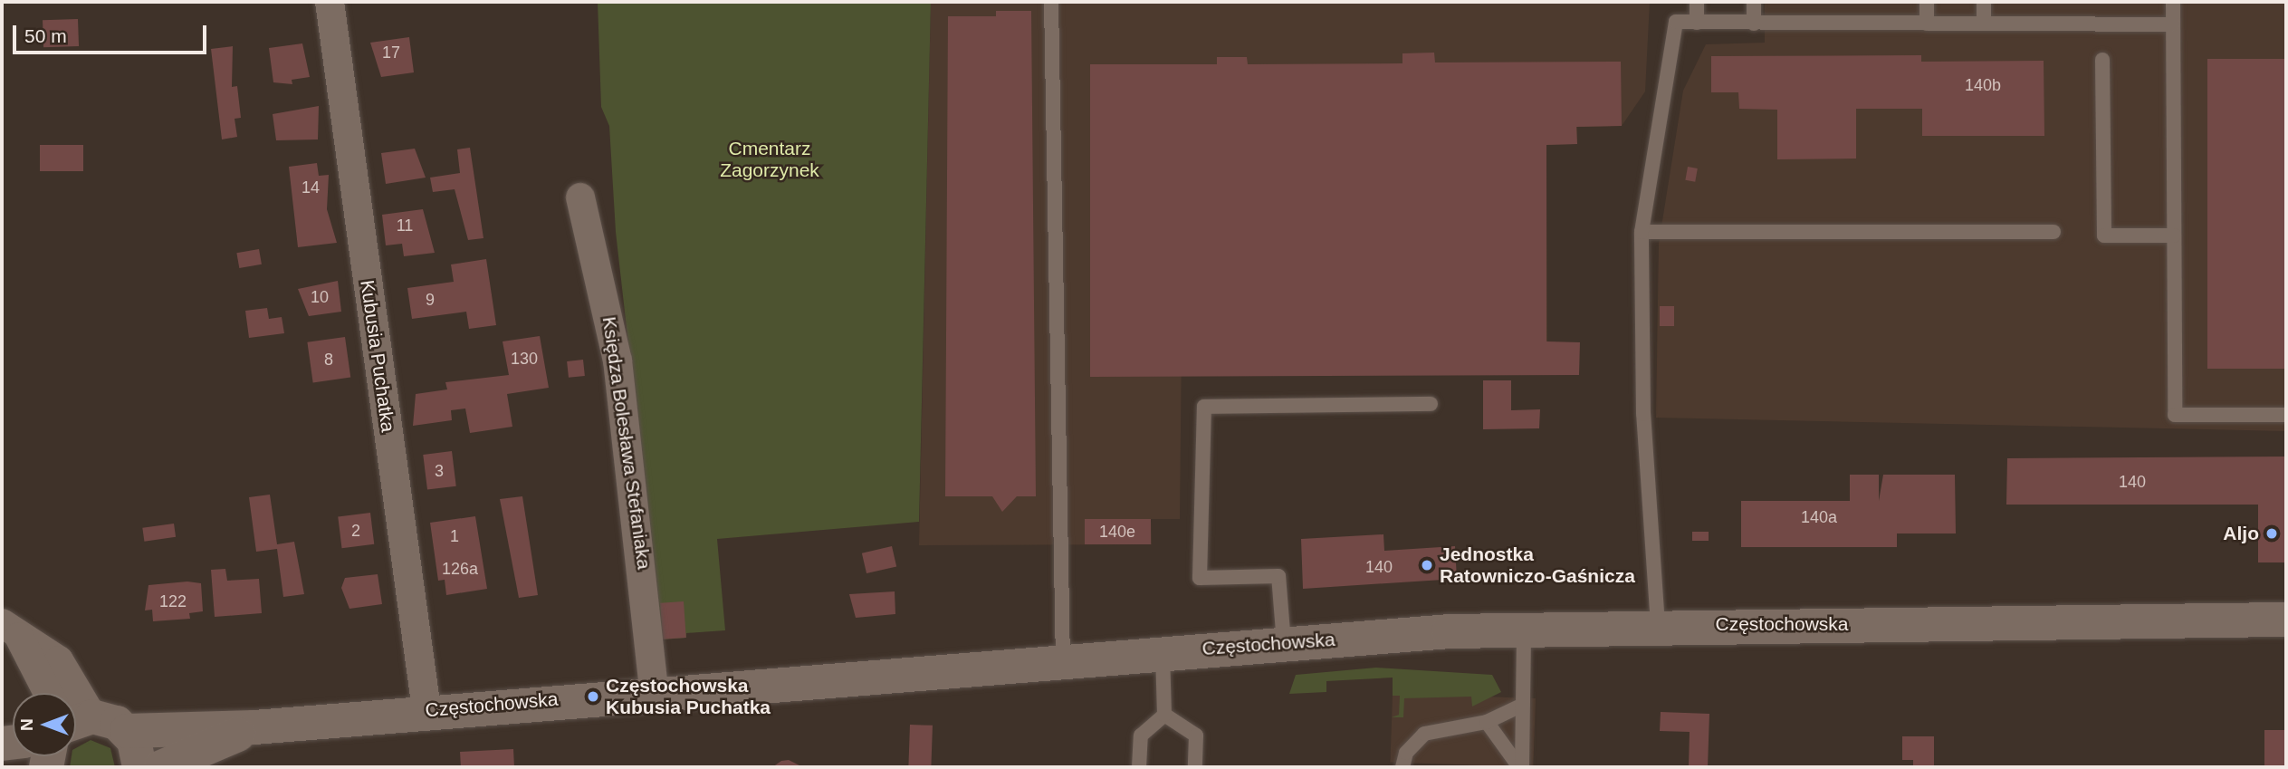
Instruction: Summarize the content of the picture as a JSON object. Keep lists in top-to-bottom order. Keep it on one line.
{"streets":{"main road":["Częstochowska"],"street":["Kubusia Puchatka","Księdza Bolesława Stefaniaka"]},"crossings":[["Kubusia Puchatka","Częstochowska"],["Księdza Bolesława Stefaniaka","Częstochowska"]],"parks":["Cmentarz Zagorzynek"],"places":["Aljo","Jednostka Ratowniczo-Gaśnicza","Częstochowska Kubusia Puchatka"],"house_numbers":["17","140b","14","11","10","9","130","8","3","140","140a","2","140e","1","140","126a","122"],"scale_bar":"50 m","north":"left"}
